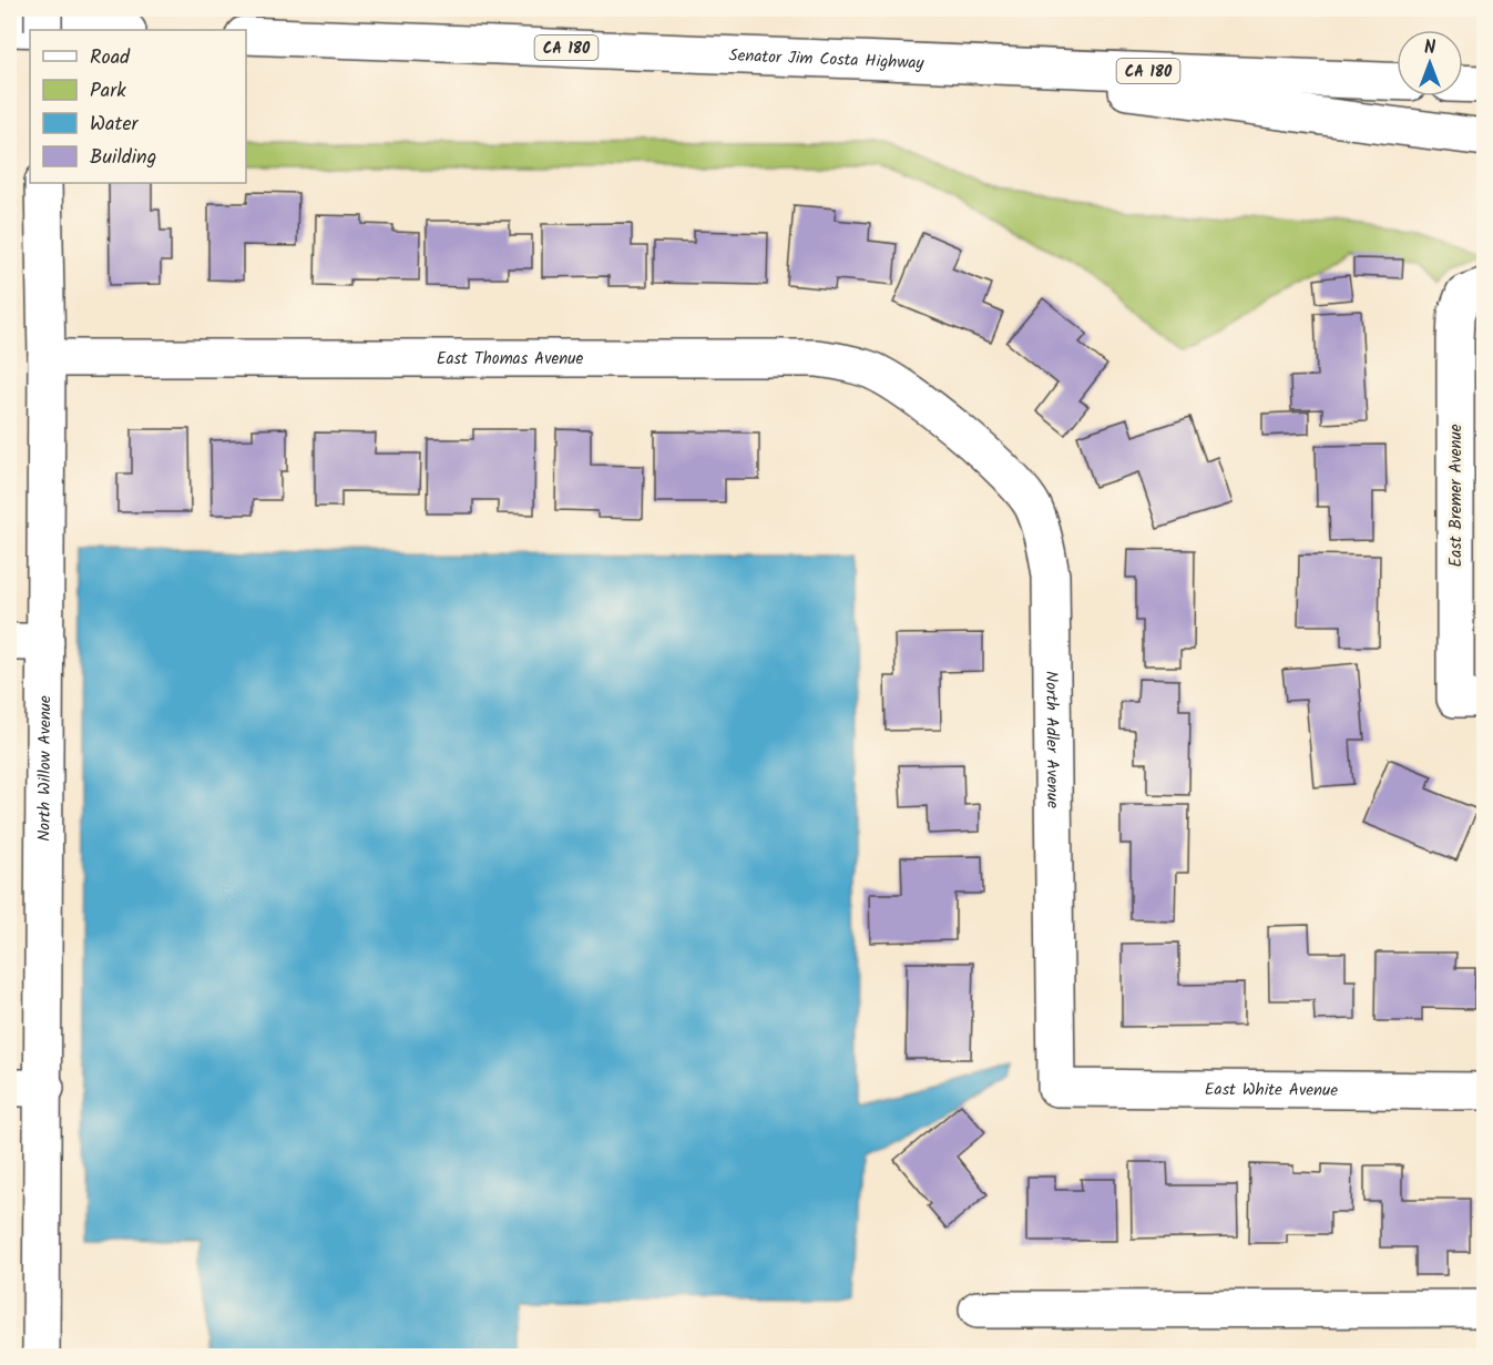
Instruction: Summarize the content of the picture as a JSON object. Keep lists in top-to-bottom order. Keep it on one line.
{"streets":{"main road":["CA 180","Senator Jim Costa Highway","East Thomas Avenue","East Bremer Avenue","North Adler Avenue","North Willow Avenue","East White Avenue"]},"crossings":[["East Thomas Avenue","North Adler Avenue"],["East Thomas Avenue","North Willow Avenue"],["North Adler Avenue","East White Avenue"]],"legend":["Road","Park","Water","Building"],"north":"top"}
